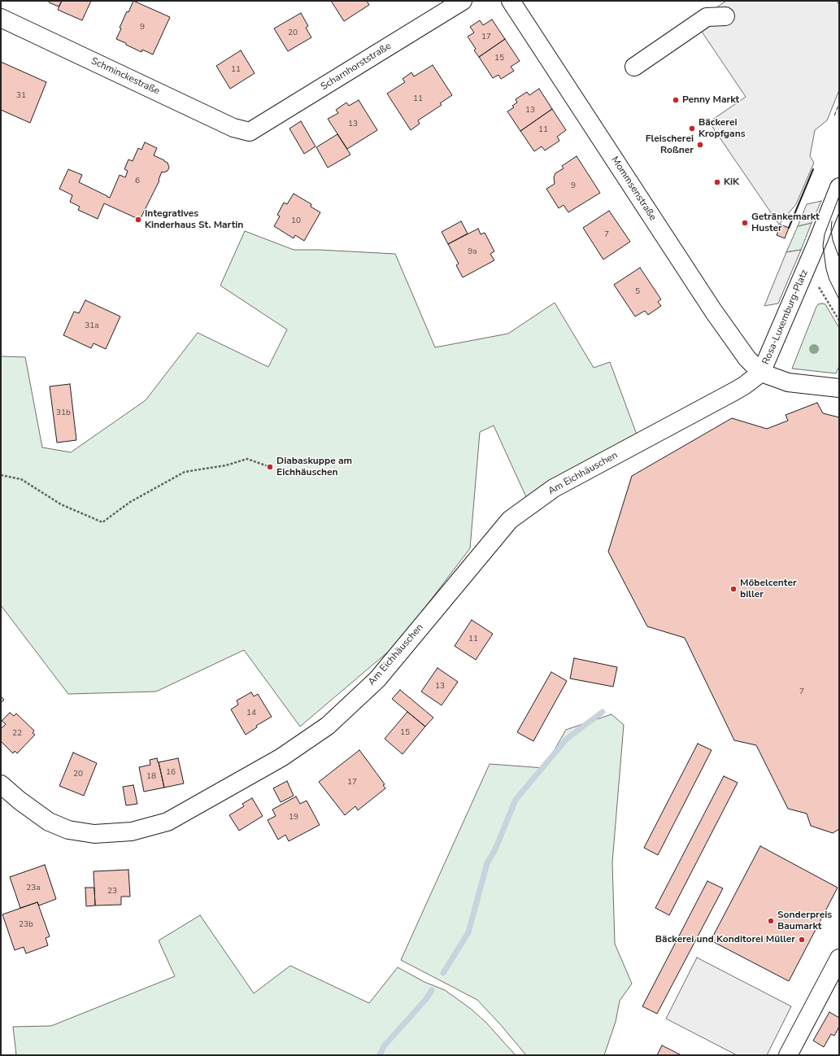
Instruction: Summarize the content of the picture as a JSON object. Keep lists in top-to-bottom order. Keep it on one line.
{"streets":{"street":["Scharnhorststraße","Schminckestraße","Mommsenstraße","Rosa-Luxemburg-Platz","Am Eichhäuschen"]},"crossings":[["Scharnhorststraße","Schminckestraße"],["Mommsenstraße","Rosa-Luxemburg-Platz"],["Mommsenstraße","Am Eichhäuschen"],["Rosa-Luxemburg-Platz","Am Eichhäuschen"]],"places":["Penny Markt","Bäckerei Kropfgans","Fleischerei Roßner","KiK","Integratives Kinderhaus St. Martin","Getränkemarkt Huster","Diabaskuppe am Eichhäuschen","Möbelcenter biller","Sonderpreis Baumarkt","Bäckerei und Konditorei Müller"],"house_numbers":["9","20","17","15","11","31","11","13","13","11","6","9","10","7","9a","5","31a","31b","11","13","7","14","15","22","16","20","18","17","19","23a","23","23b"]}
